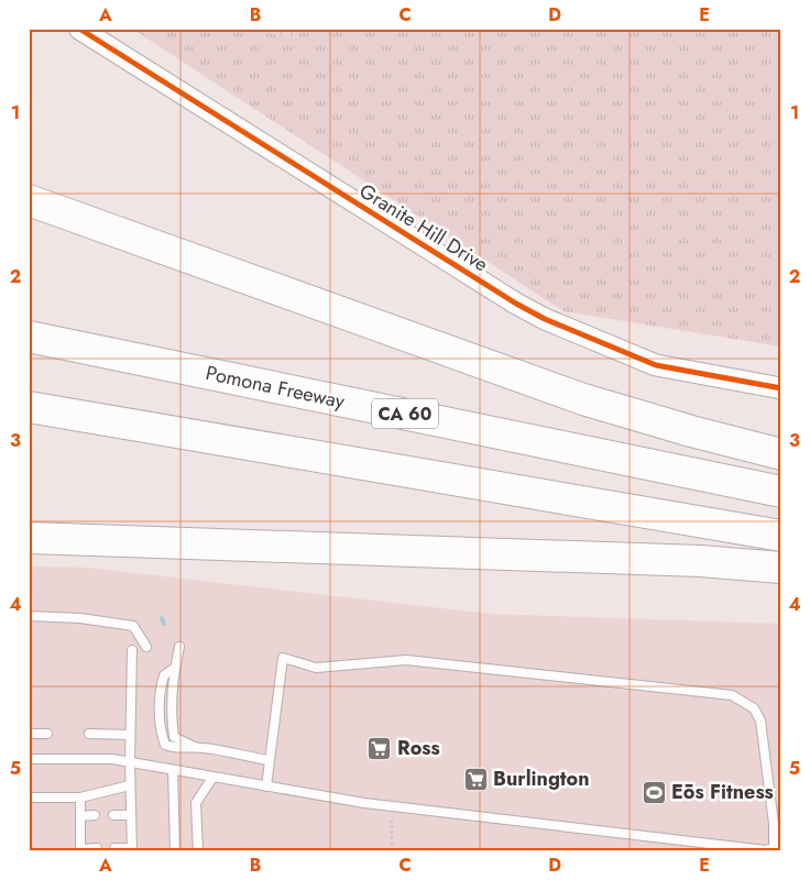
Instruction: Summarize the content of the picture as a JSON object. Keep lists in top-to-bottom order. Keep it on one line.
{"streets":{"highway":["Pomona Freeway","CA 60"],"street":["Granite Hill Drive"]},"places":{"supermarket":["Ross","Burlington"],"sports":["Eōs Fitness"]},"grid":{"columns":["A","B","C","D","E"],"rows":["1","2","3","4","5"]}}
